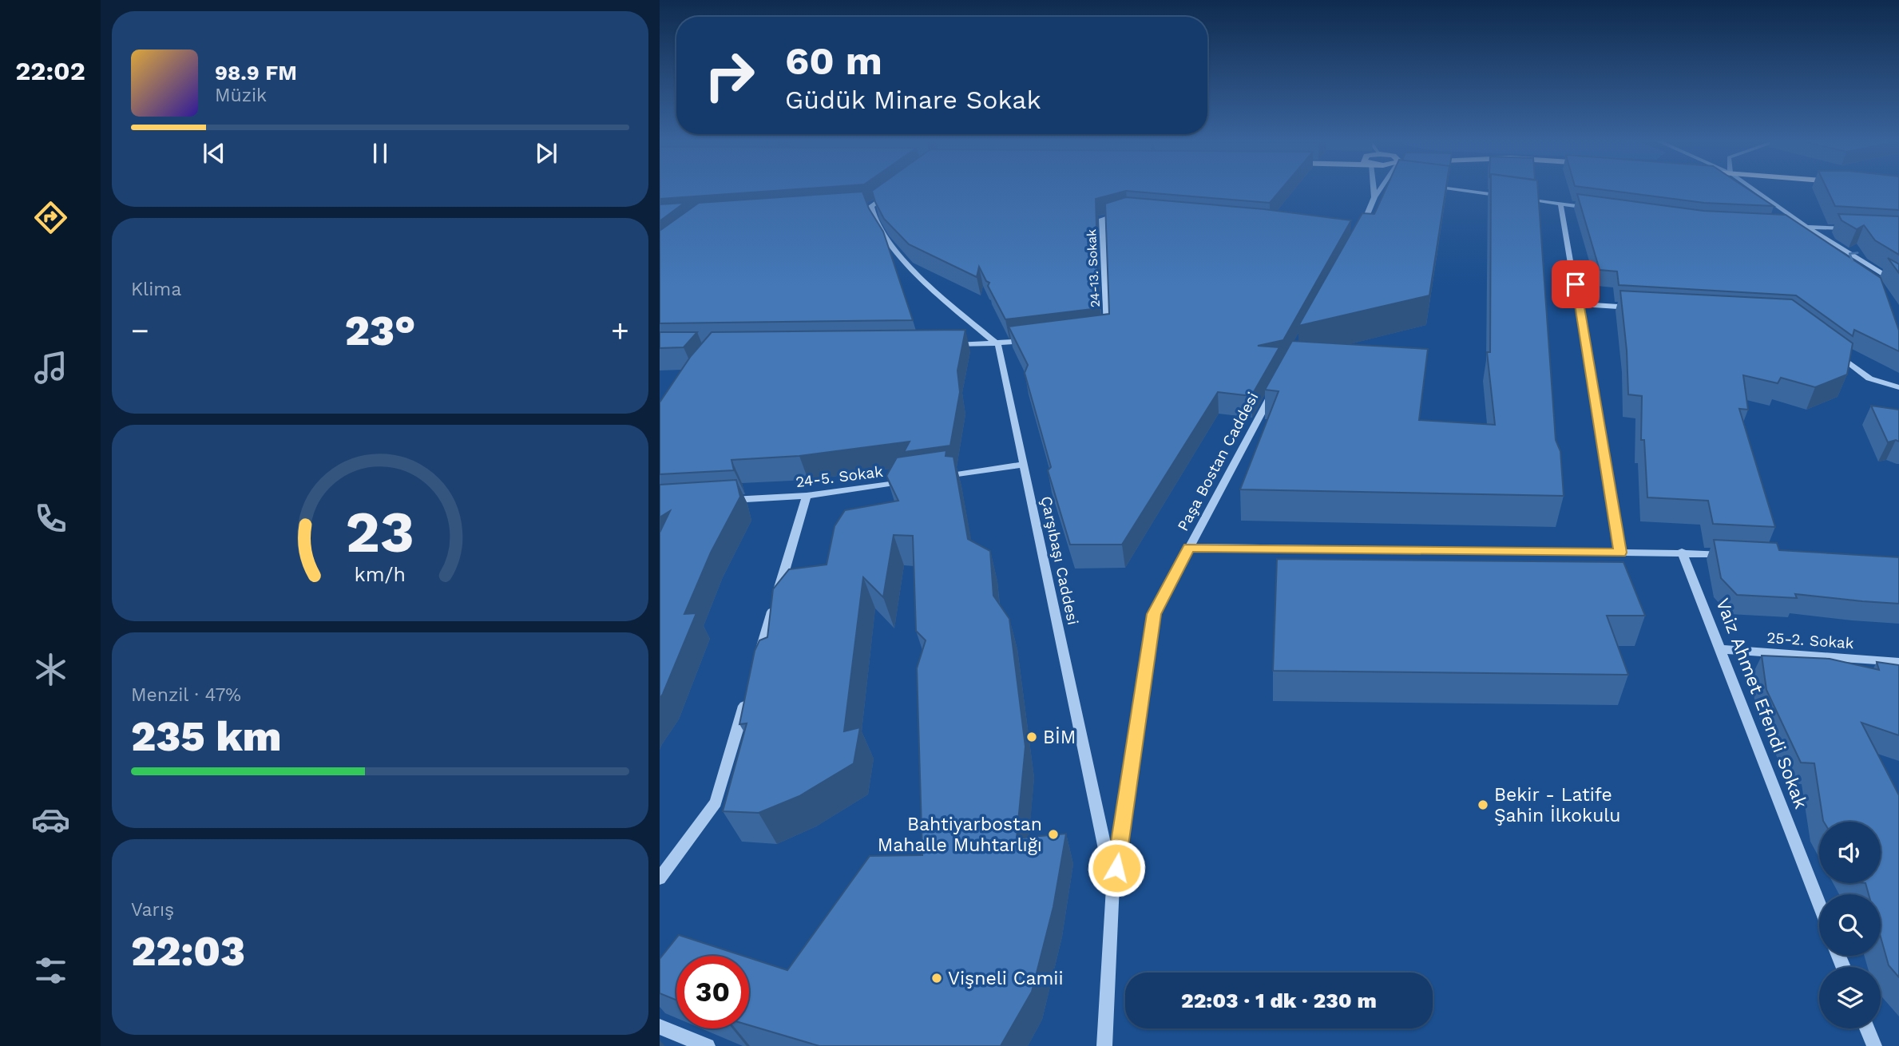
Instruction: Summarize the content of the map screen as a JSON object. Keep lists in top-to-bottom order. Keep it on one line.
{"streets":{"street":["24-13. Sokak","Paşa Bostan Caddesi","24-5. Sokak","Çarşıbaşı Caddesi","25-2. Sokak","Vaiz Ahmet Efendi Sokak"]},"crossings":[["Paşa Bostan Caddesi","Çarşıbaşı Caddesi"],["25-2. Sokak","Vaiz Ahmet Efendi Sokak"]],"places":["BİM","Bekir - Latife Şahin İlkokulu","Bahtiyarbostan Mahalle Muhtarlığı","Vişneli Camii"],"page":{"tabs":"22:02","turn":["60 m","Güdük Minare Sokak"],"song":["98.9 FM","Müzik"],"tile":["Klima",["Menzil · 47%","235 km"],["Varış","22:03"]],"heat":["−","23°","+"],"limit":"30","trip":"22:03 · 1 dk · 230 m","gauge":["23","km/h"]}}
